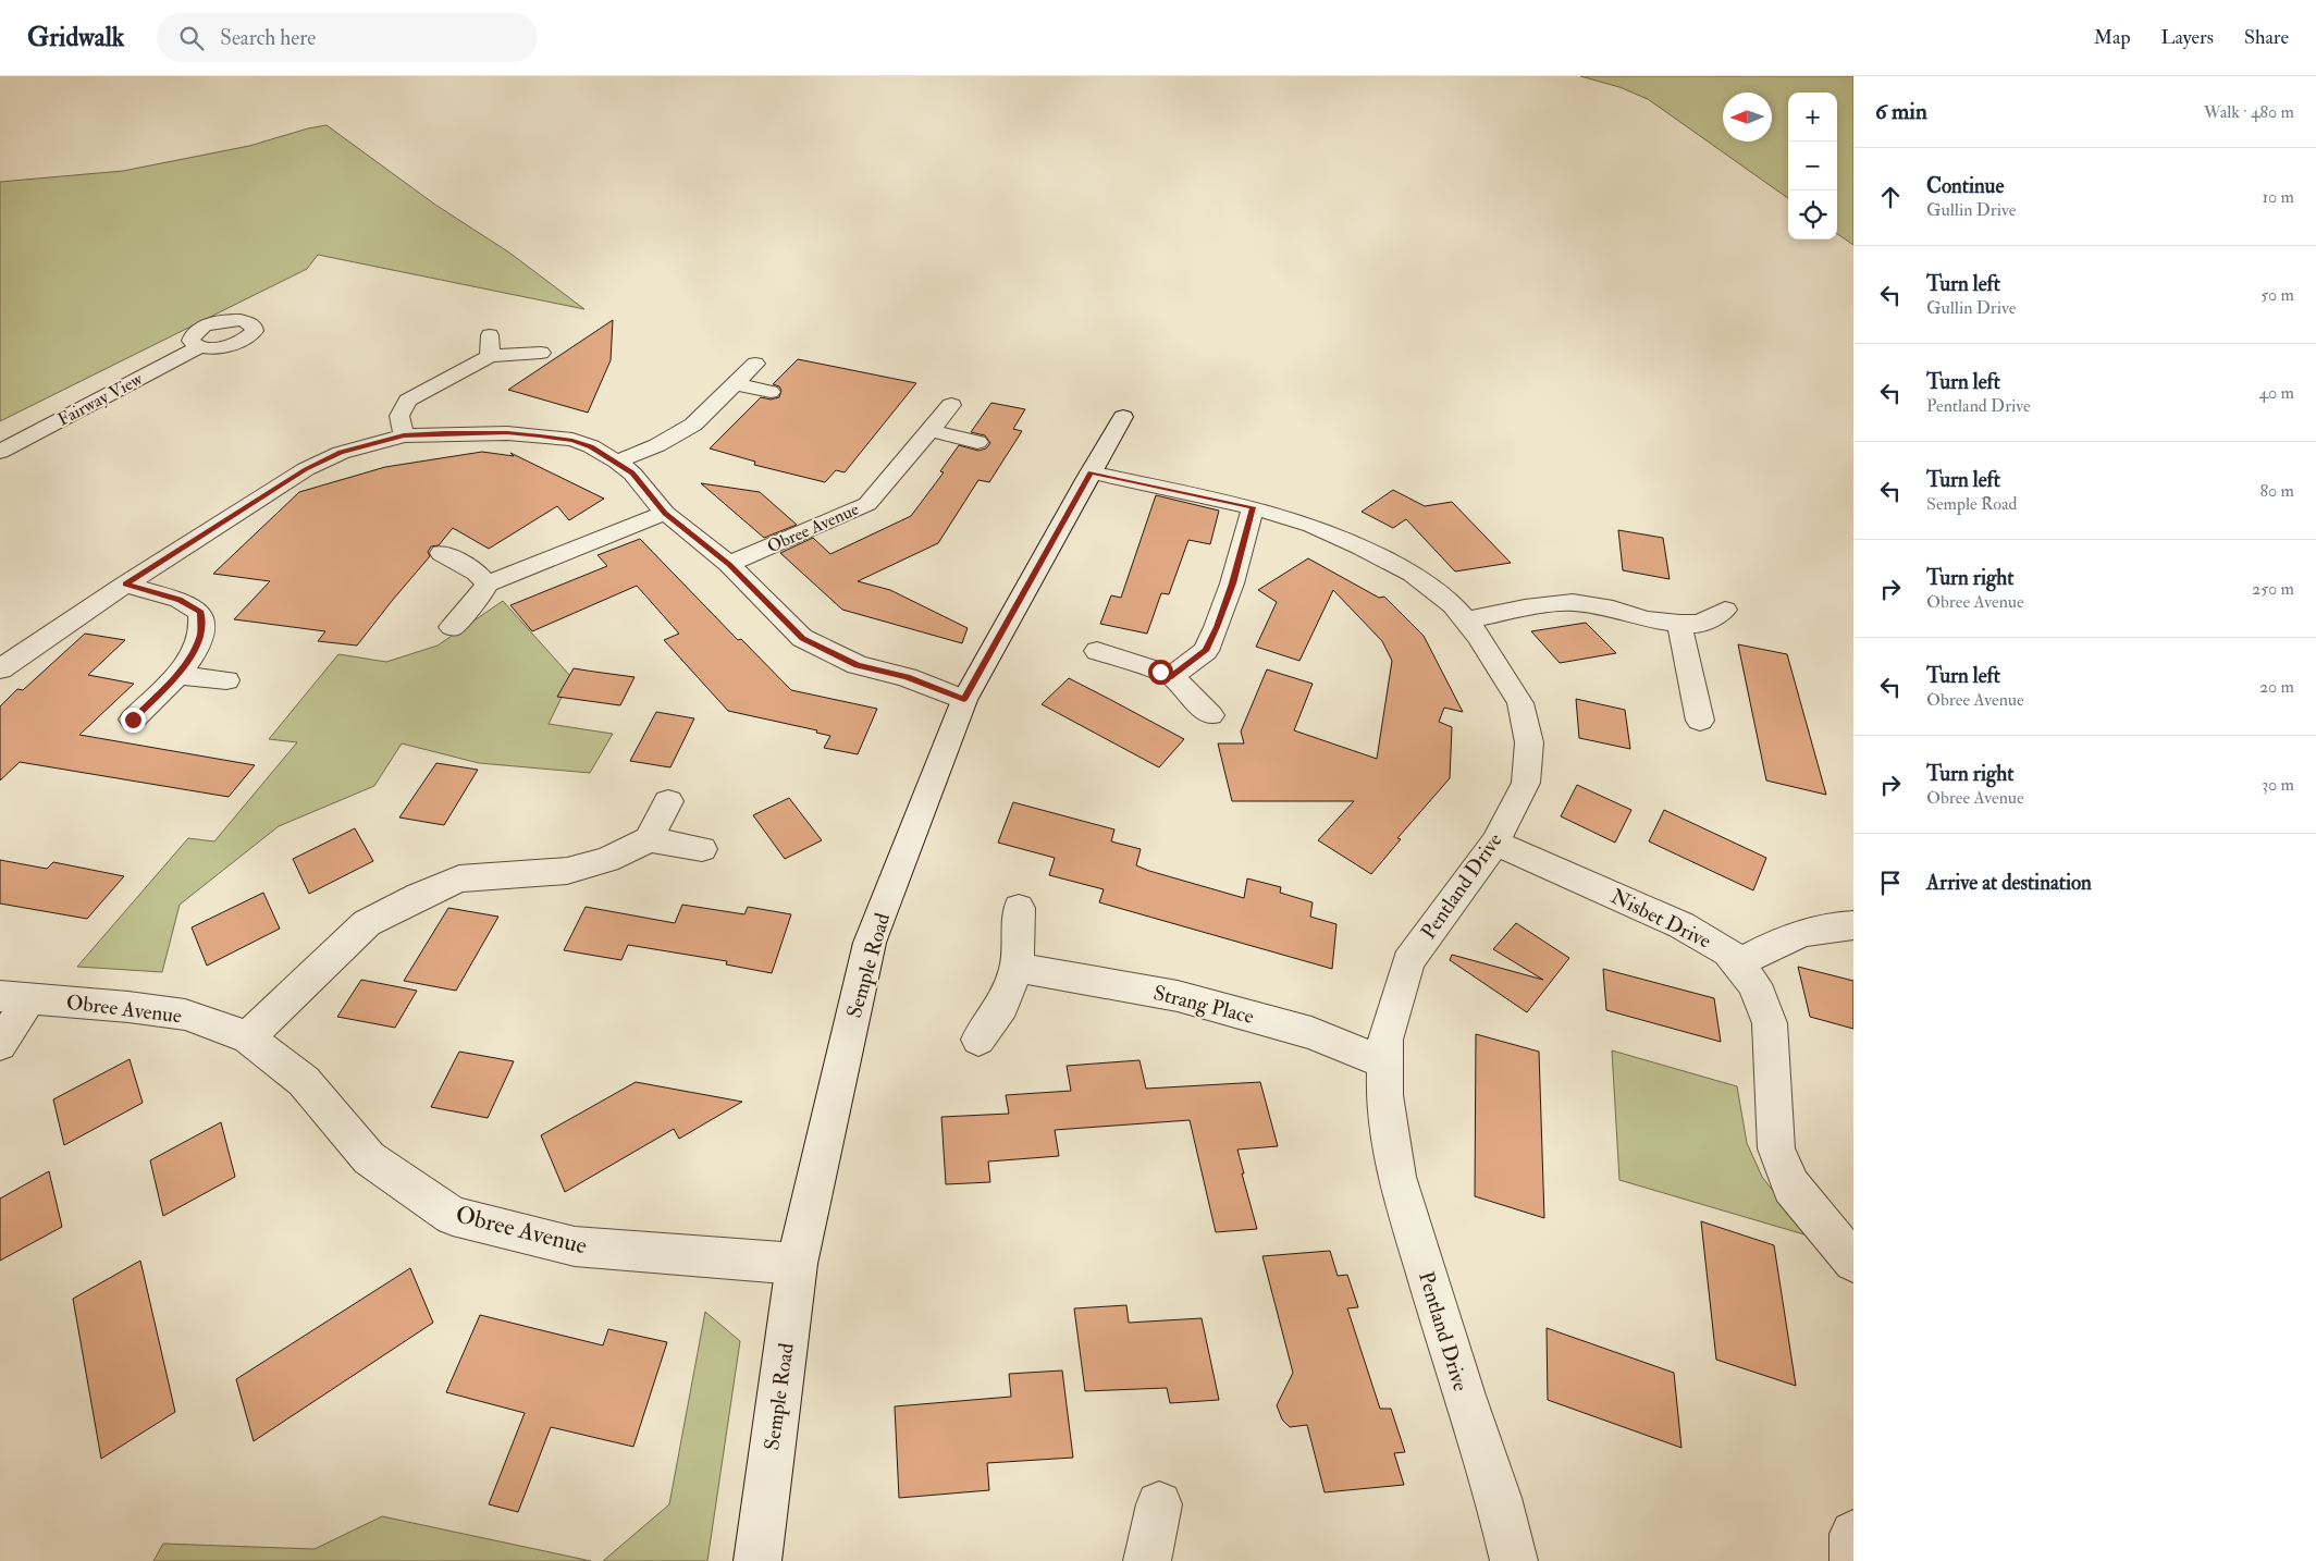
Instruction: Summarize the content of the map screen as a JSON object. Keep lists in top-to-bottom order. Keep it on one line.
{"streets":{"street":["Fairway View","Obree Avenue","Pentland Drive","Nisbet Drive","Semple Road","Strang Place"]},"crossings":[["Obree Avenue","Semple Road"],["Pentland Drive","Nisbet Drive"],["Pentland Drive","Semple Road"],["Pentland Drive","Strang Place"]],"north":"left","page":{"header":"Gridwalk","search":"Search here","nav":["Map","Layers","Share"],"heading":["6 min","Walk · 480 m"],"map_buttons":["+","−"],"list":[["Continue","Gullin Drive","10 m"],["Turn left","Gullin Drive","50 m"],["Turn left","Pentland Drive","40 m"],["Turn left","Semple Road","80 m"],["Turn right","Obree Avenue","250 m"],["Turn left","Obree Avenue","20 m"],["Turn right","Obree Avenue","30 m"],"Arrive at destination"]}}
